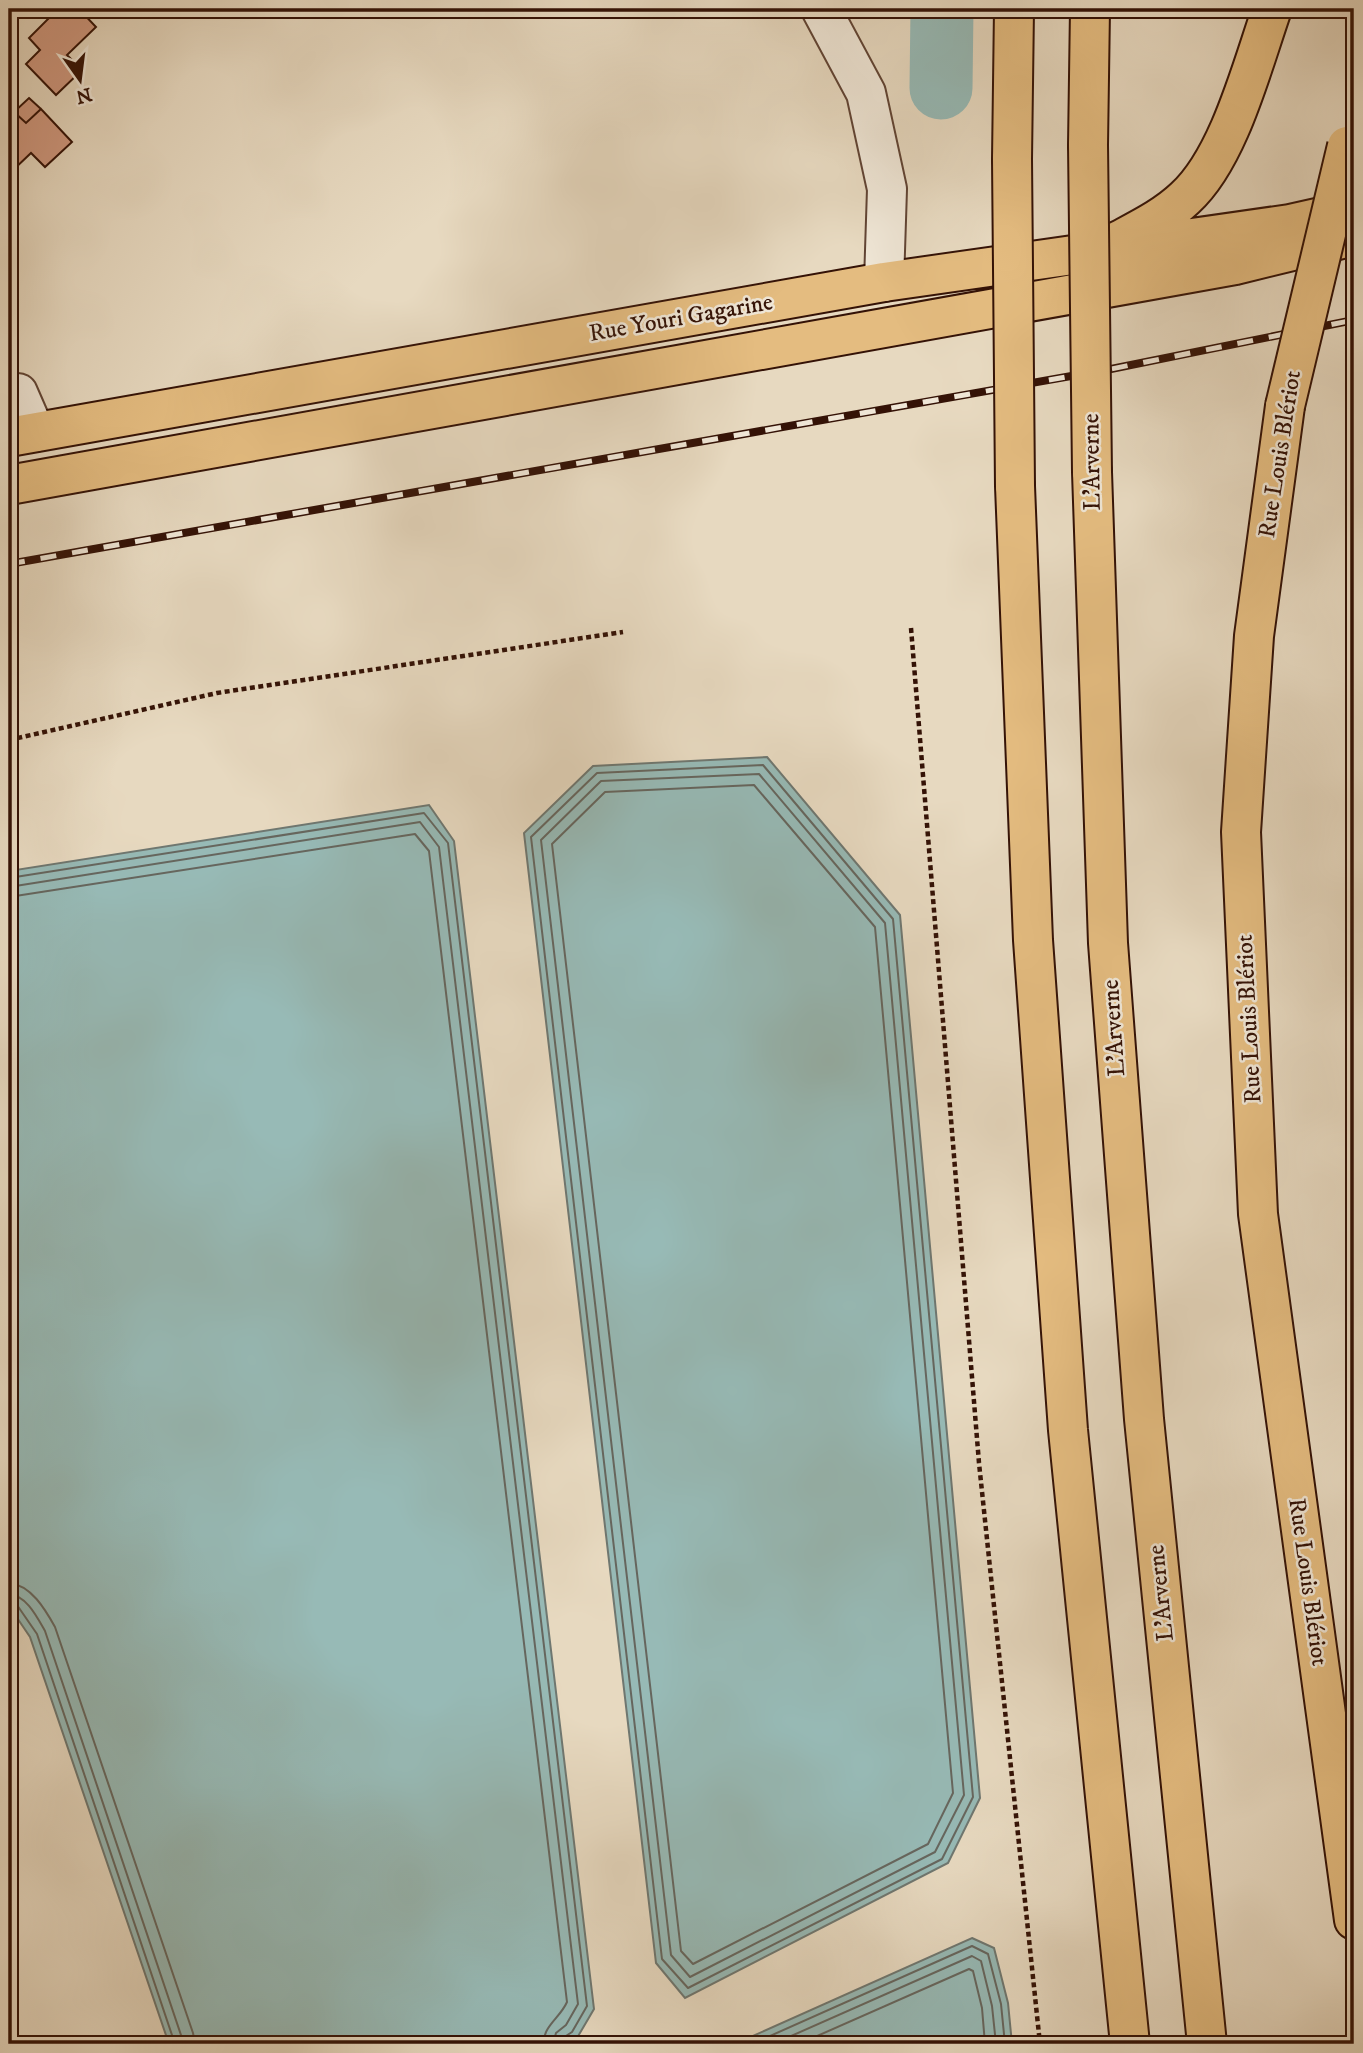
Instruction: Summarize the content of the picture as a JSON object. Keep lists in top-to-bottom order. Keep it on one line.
{"streets":{"main road":["Rue Youri Gagarine","Rue Louis Blériot","L'Arverne"]},"north":"bottom"}
